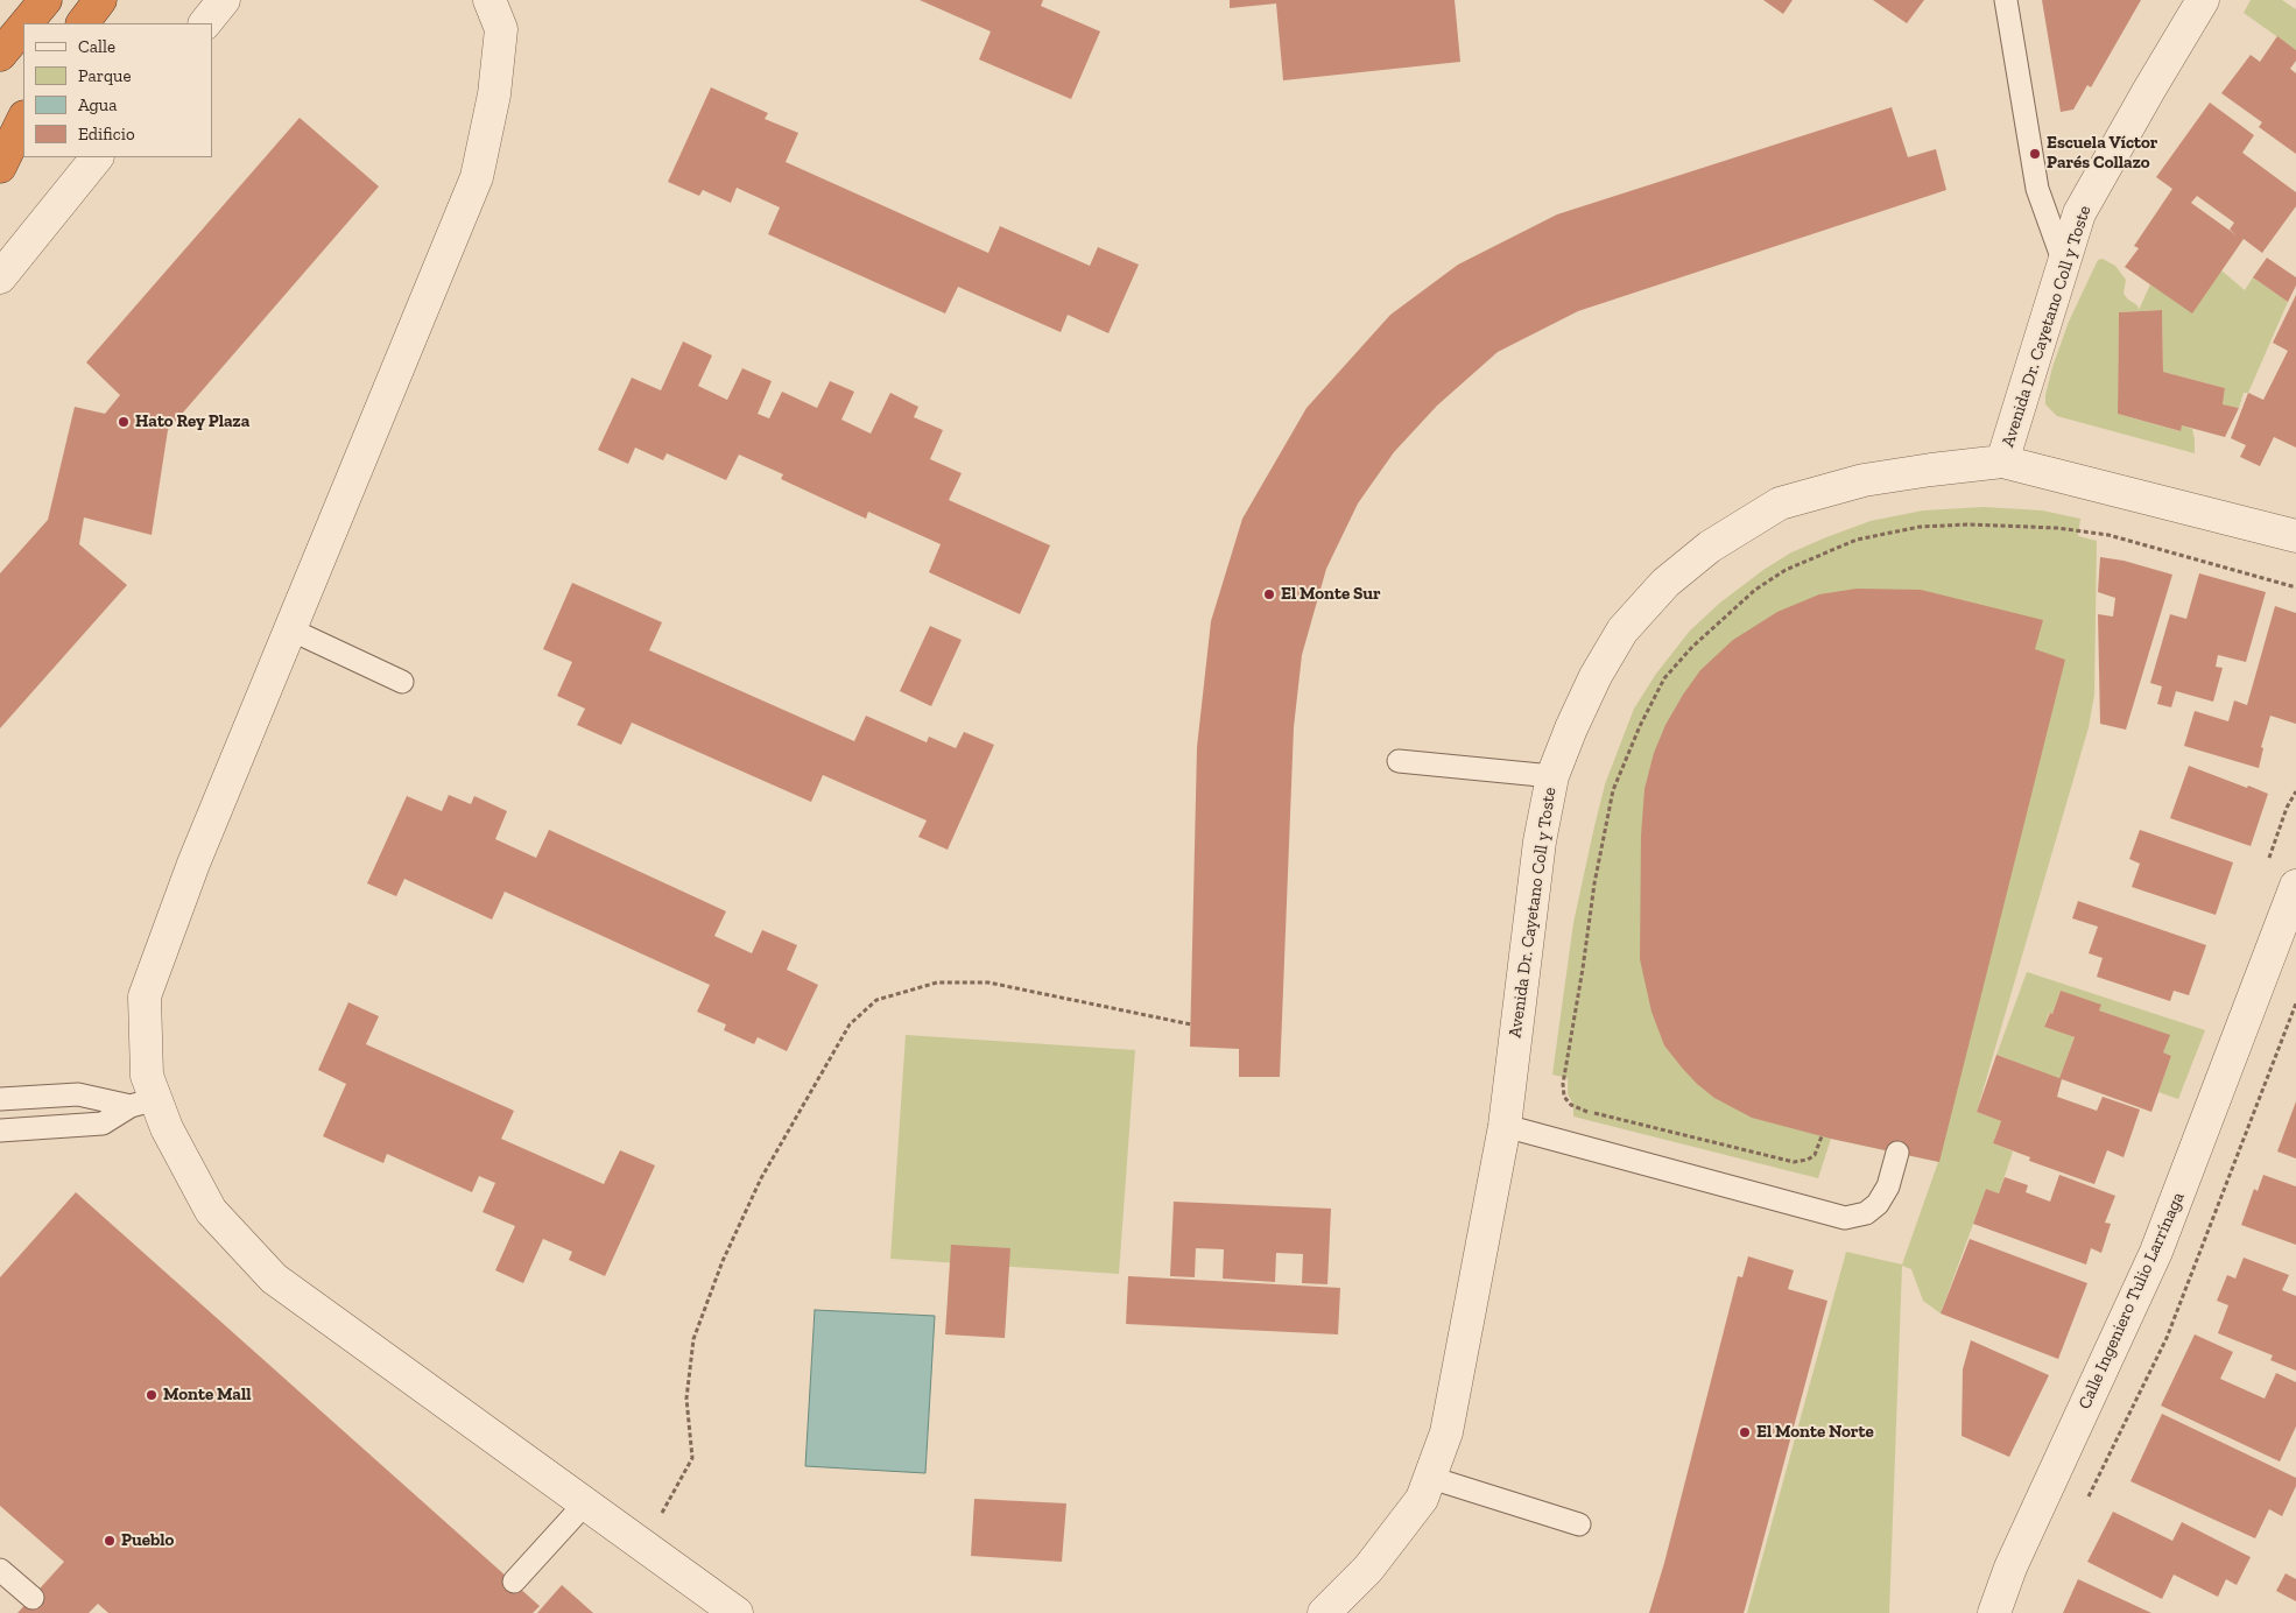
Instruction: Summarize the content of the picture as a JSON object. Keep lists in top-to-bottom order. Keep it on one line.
{"streets":{"street":["Avenida Dr. Cayetano Coll y Toste","Calle Ingeniero Tulio Larrínaga"]},"places":["Escuela Víctor Parés Collazo","Hato Rey Plaza","El Monte Sur","Monte Mall","El Monte Norte","Pueblo"],"legend":["Calle","Parque","Agua","Edificio"]}
